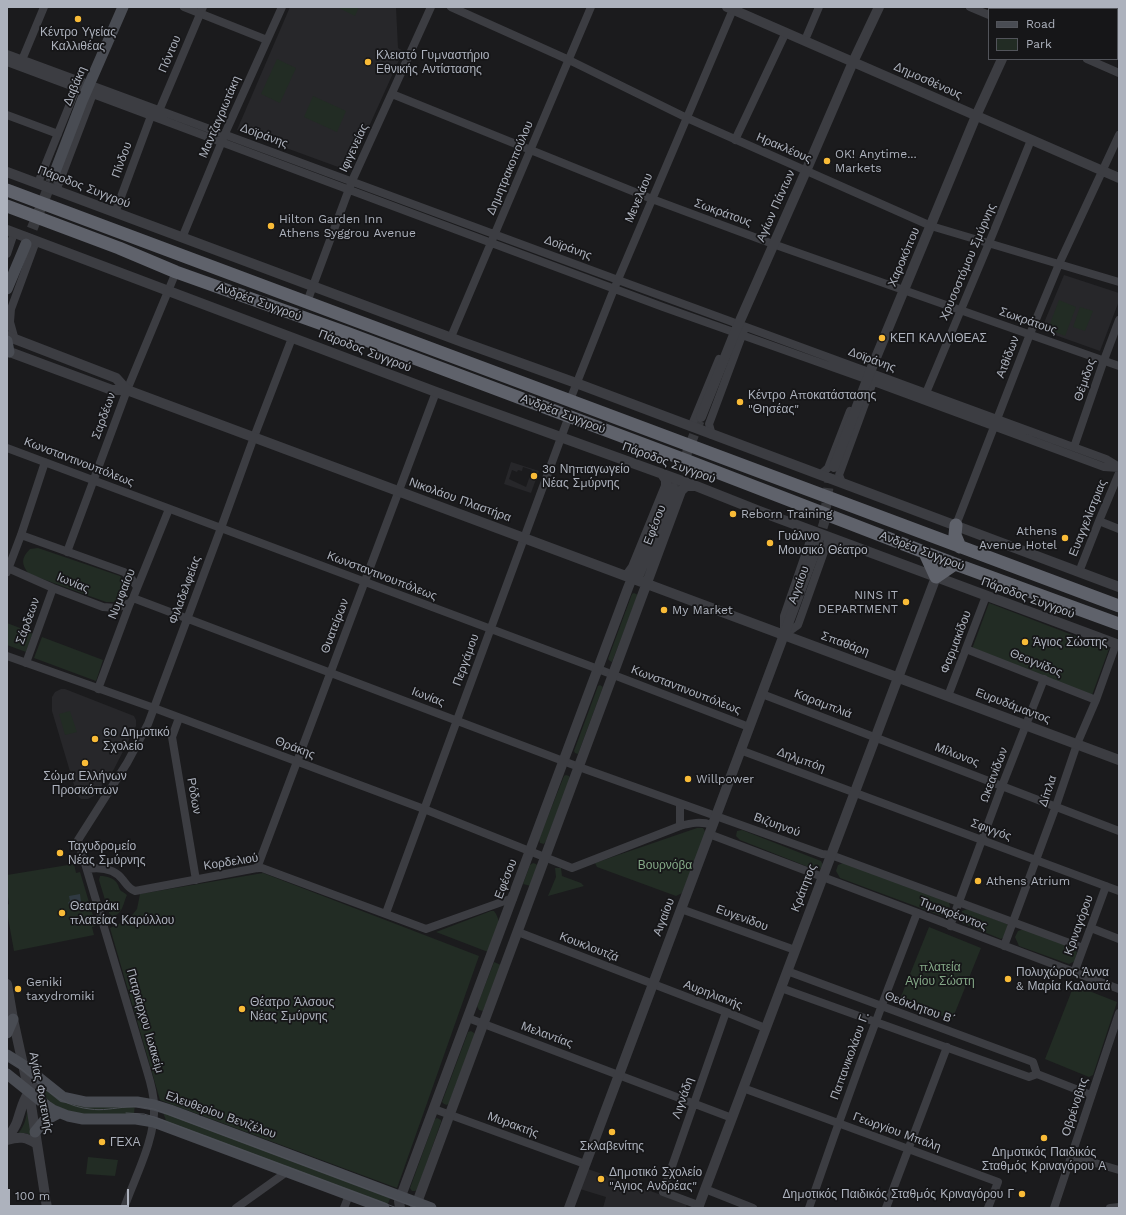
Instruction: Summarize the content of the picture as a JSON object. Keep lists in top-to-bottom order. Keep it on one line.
{"streets":{"highway":["Ανδρέα Συγγρού"],"main road":["Δαβάκη","Ελευθερίου Βενιζέλου"],"street":["Πόντου","Δημοσθένους","Μαντζαγριωτάκη","Δοϊράνης","Ιφιγενείας","Ηρακλέους","Πίνδου","Δημητρακοπούλου","Πάροδος Συγγρού","Μενελάου","Αγίων Πάντων","Σωκράτους","Χαροκόπου","Χρυσοστόμου Σμύρνης","Ατθίδων","Θέμιδος","Σαρδέων","Κωνσταντινουπόλεως","Νικολάου Πλαστήρα","Ευαγγελίστριας","Εφέσου","Ιωνίας","Αιγαίου","Φιλαδελφείας","Νυμφαίου","Σάρδεων","Θυατείρων","Φαρμακίδου","Σπαθάρη","Περγάμου","Θεογνίδος","Καραμπλιά","Ευρυδάμαντος","Θράκης","Μίλωνος","Δηλμπόη","Ωκεανίδων","Δίπλα","Ρόδων","Βιζυηνού","Σφιγγός","Κορδελιού","Κράτητος","Τιμοκρέοντος","Ευγενίδου","Κριναγόρου","Κουκλουτζά","Αυρηλιανής","Θεόκλητου Β΄","Πατριάρχου Ιωακείμ","Μελαντίας","Παπανικολάου Γ.","Αγίας Φωτεινής","Λιγνάδη","Οβρένοβιτς","Μυρακτής","Γεωργίου Μπάλη"]},"crossings":[["Πόντου","Δοϊράνης"],["Δημοσθένους","Μενελάου"],["Δημοσθένους","Αγίων Πάντων"],["Δημοσθένους","Χαροκόπου"],["Δημοσθένους","Χρυσοστόμου Σμύρνης"],["Δημοσθένους","Ατθίδων"],["Δαβάκη","Δοϊράνης"],["Δαβάκη","Πάροδος Συγγρού"],["Μαντζαγριωτάκη","Δοϊράνης"],["Μαντζαγριωτάκη","Πάροδος Συγγρού"],["Δοϊράνης","Ιφιγενείας"],["Δοϊράνης","Πίνδου"],["Δοϊράνης","Δημητρακοπούλου"],["Δοϊράνης","Μενελάου"],["Δοϊράνης","Αγίων Πάντων"],["Δοϊράνης","Χαροκόπου"],["Δοϊράνης","Χρυσοστόμου Σμύρνης"],["Δοϊράνης","Ατθίδων"],["Δοϊράνης","Θέμιδος"],["Ιφιγενείας","Πάροδος Συγγρού"],["Ιφιγενείας","Σωκράτους"],["Ιφιγενείας","Ανδρέα Συγγρού"],["Ηρακλέους","Δημητρακοπούλου"],["Ηρακλέους","Μενελάου"],["Ηρακλέους","Αγίων Πάντων"],["Ηρακλέους","Χαροκόπου"],["Ηρακλέους","Χρυσοστόμου Σμύρνης"],["Ηρακλέους","Ατθίδων"],["Πίνδου","Πάροδος Συγγρού"],["Δημητρακοπούλου","Πάροδος Συγγρού"],["Δημητρακοπούλου","Σωκράτους"],["Πάροδος Συγγρού","Μενελάου"],["Πάροδος Συγγρού","Αγίων Πάντων"],["Πάροδος Συγγρού","Χαροκόπου"],["Πάροδος Συγγρού","Ατθίδων"],["Πάροδος Συγγρού","Σαρδέων"],["Πάροδος Συγγρού","Ευαγγελίστριας"],["Πάροδος Συγγρού","Εφέσου"],["Πάροδος Συγγρού","Αιγαίου"],["Πάροδος Συγγρού","Φιλαδελφείας"],["Πάροδος Συγγρού","Θυατείρων"],["Πάροδος Συγγρού","Φαρμακίδου"],["Πάροδος Συγγρού","Περγάμου"],["Πάροδος Συγγρού","Δίπλα"],["Πάροδος Συγγρού","Κράτητος"],["Μενελάου","Σωκράτους"],["Μενελάου","Ανδρέα Συγγρού"],["Αγίων Πάντων","Σωκράτους"],["Σωκράτους","Χαροκόπου"],["Σωκράτους","Χρυσοστόμου Σμύρνης"],["Σωκράτους","Ατθίδων"],["Σωκράτους","Θέμιδος"],["Ανδρέα Συγγρού","Περγάμου"],["Σαρδέων","Κωνσταντινουπόλεως"],["Σαρδέων","Νικολάου Πλαστήρα"],["Κωνσταντινουπόλεως","Εφέσου"],["Κωνσταντινουπόλεως","Αιγαίου"],["Κωνσταντινουπόλεως","Φιλαδελφείας"],["Κωνσταντινουπόλεως","Νυμφαίου"],["Κωνσταντινουπόλεως","Θυατείρων"],["Κωνσταντινουπόλεως","Περγάμου"],["Νικολάου Πλαστήρα","Εφέσου"],["Νικολάου Πλαστήρα","Φιλαδελφείας"],["Νικολάου Πλαστήρα","Θυατείρων"],["Νικολάου Πλαστήρα","Περγάμου"],["Εφέσου","Ιωνίας"],["Εφέσου","Θράκης"],["Εφέσου","Κορδελιού"],["Εφέσου","Κουκλουτζά"],["Εφέσου","Μελαντίας"],["Εφέσου","Ελευθερίου Βενιζέλου"],["Εφέσου","Μυρακτής"],["Ιωνίας","Αιγαίου"],["Ιωνίας","Φιλαδελφείας"],["Ιωνίας","Νυμφαίου"],["Ιωνίας","Σάρδεων"],["Ιωνίας","Θυατείρων"],["Ιωνίας","Περγάμου"],["Ιωνίας","Βιζυηνού"],["Αιγαίου","Σπαθάρη"],["Αιγαίου","Καραμπλιά"],["Αιγαίου","Δηλμπόη"],["Αιγαίου","Βιζυηνού"],["Αιγαίου","Ευγενίδου"],["Αιγαίου","Κουκλουτζά"],["Αιγαίου","Αυρηλιανής"],["Αιγαίου","Μελαντίας"],["Αιγαίου","Μυρακτής"],["Φιλαδελφείας","Θράκης"],["Φιλαδελφείας","Πατριάρχου Ιωακείμ"],["Νυμφαίου","Θράκης"],["Σάρδεων","Θράκης"],["Θυατείρων","Θράκης"],["Θυατείρων","Κορδελιού"],["Φαρμακίδου","Θεογνίδος"],["Φαρμακίδου","Ευρυδάμαντος"],["Σπαθάρη","Ευρυδάμαντος"],["Σπαθάρη","Κράτητος"],["Περγάμου","Θράκης"],["Περγάμου","Κορδελιού"],["Θεογνίδος","Ωκεανίδων"],["Θεογνίδος","Δίπλα"],["Καραμπλιά","Μίλωνος"],["Καραμπλιά","Κράτητος"],["Ευρυδάμαντος","Ωκεανίδων"],["Ευρυδάμαντος","Δίπλα"],["Ευρυδάμαντος","Κράτητος"],["Θράκης","Ρόδων"],["Μίλωνος","Ωκεανίδων"],["Μίλωνος","Δίπλα"],["Μίλωνος","Κράτητος"],["Δηλμπόη","Σφιγγός"],["Δηλμπόη","Κράτητος"],["Ωκεανίδων","Σφιγγός"],["Ωκεανίδων","Τιμοκρέοντος"],["Δίπλα","Σφιγγός"],["Δίπλα","Τιμοκρέοντος"],["Ρόδων","Κορδελιού"],["Βιζυηνού","Κράτητος"],["Βιζυηνού","Τιμοκρέοντος"],["Σφιγγός","Κράτητος"],["Σφιγγός","Κριναγόρου"],["Κορδελιού","Πατριάρχου Ιωακείμ"],["Κράτητος","Τιμοκρέοντος"],["Κράτητος","Ευγενίδου"],["Κράτητος","Αυρηλιανής"],["Κράτητος","Θεόκλητου Β΄"],["Κράτητος","Μελαντίας"],["Κράτητος","Λιγνάδη"],["Κράτητος","Γεωργίου Μπάλη"],["Τιμοκρέοντος","Κριναγόρου"],["Τιμοκρέοντος","Παπανικολάου Γ."],["Κουκλουτζά","Αυρηλιανής"],["Αυρηλιανής","Λιγνάδη"],["Θεόκλητου Β΄","Παπανικολάου Γ."],["Πατριάρχου Ιωακείμ","Ελευθερίου Βενιζέλου"],["Μελαντίας","Λιγνάδη"],["Παπανικολάου Γ.","Γεωργίου Μπάλη"],["Αγίας Φωτεινής","Ελευθερίου Βενιζέλου"]],"parks":["Βουρνόβα","πλατεία Αγίου Σώστη"],"places":["Κέντρο Υγείας Καλλιθέας","Κλειστό Γυμναστήριο Εθνικής Αντίστασης","OK! Anytime... Markets","Hilton Garden Inn Athens Syggrou Avenue","ΚΕΠ ΚΑΛΛΙΘΕΑΣ","Κέντρο Αποκατάστασης \"Θησέας\"","3ο Νηπιαγωγείο Νέας Σμύρνης","Reborn Training","Athens Avenue Hotel","Γυάλινο Μουσικό Θέατρο","NINS IT DEPARTMENT","My Market","Άγιος Σώστης","6ο Δημοτικό Σχολείο","Σώμα Ελλήνων Προσκόπων","Willpower","Ταχυδρομείο Νέας Σμύρνης","Athens Atrium","Θεατράκι πλατείας Καρύλλου","Πολυχώρος Άννα & Μαρία Καλουτά","Geniki taxydromiki","Θέατρο Άλσους Νέας Σμύρνης","Σκλαβενίτης","Δημοτικός Παιδικός Σταθμός Κριναγόρου Α","ΓΕΧΑ","Δημοτικό Σχολείο \"Αγιος Ανδρέας\"","Δημοτικός Παιδικός Σταθμός Κριναγόρου Γ"],"legend":["Road","Park"],"scale_bar":"100 m"}
